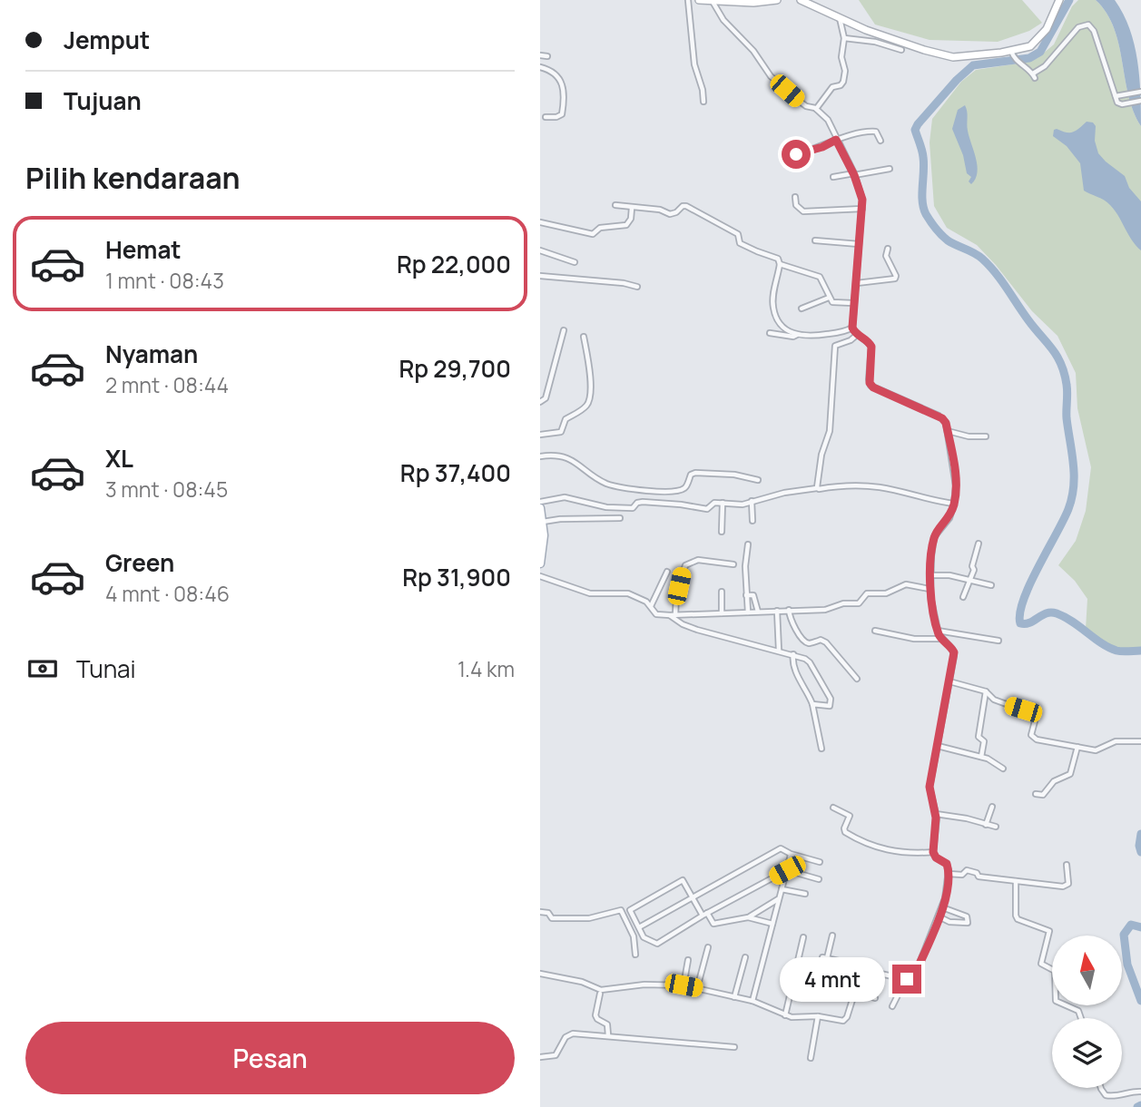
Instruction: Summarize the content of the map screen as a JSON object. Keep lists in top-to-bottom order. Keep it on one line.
{"north":"top","page":{"banner":["Jemput","Tujuan"],"heading":"Pilih kendaraan","list":[{"name":"Hemat","note":"1 mnt · 08:43","value":"Rp 22,000"},{"name":"Nyaman","note":"2 mnt · 08:44","value":"Rp 29,700"},{"name":"XL","note":"3 mnt · 08:45","value":"Rp 37,400"},{"name":"Green","note":"4 mnt · 08:46","value":"Rp 31,900"}],"pay":["Tunai","1.4 km"],"bubble":"4 mnt","buttons":"Pesan"}}
